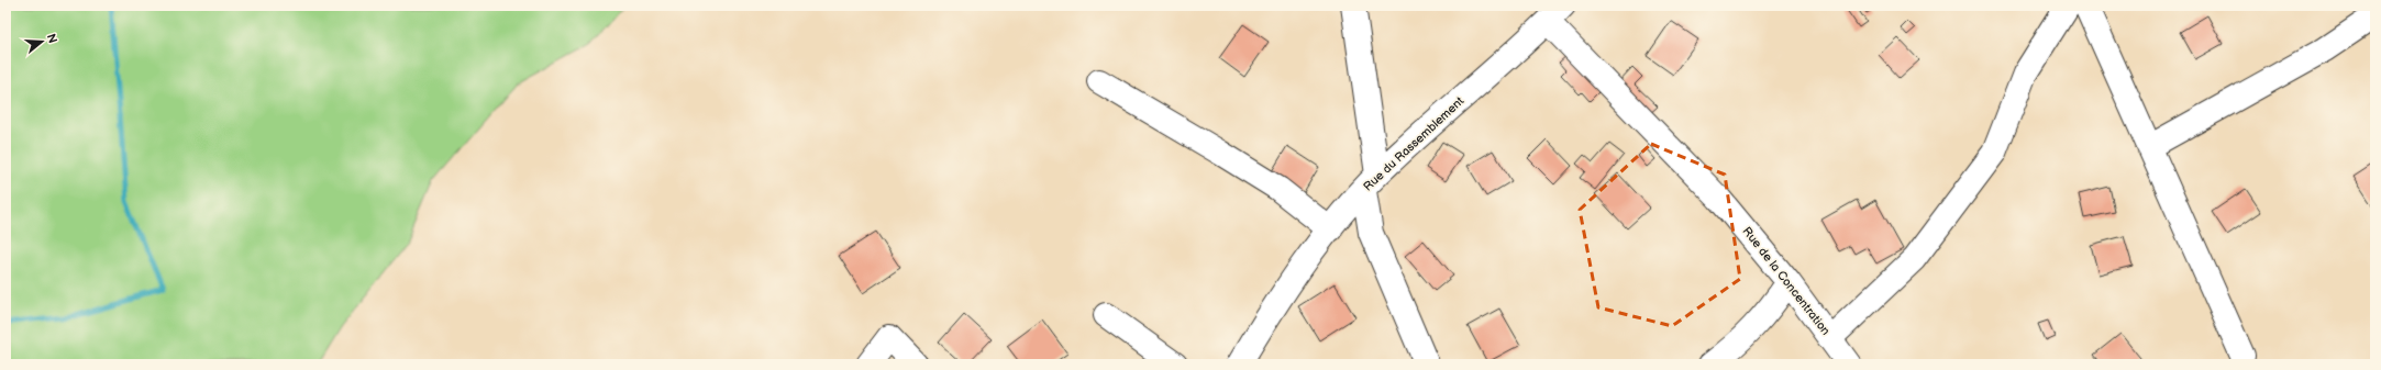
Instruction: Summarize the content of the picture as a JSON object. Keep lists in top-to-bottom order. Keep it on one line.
{"streets":{"street":["Rue du Rassemblement","Rue de la Concentration"]},"crossings":[["Rue du Rassemblement","Rue de la Concentration"]],"north":"right"}
